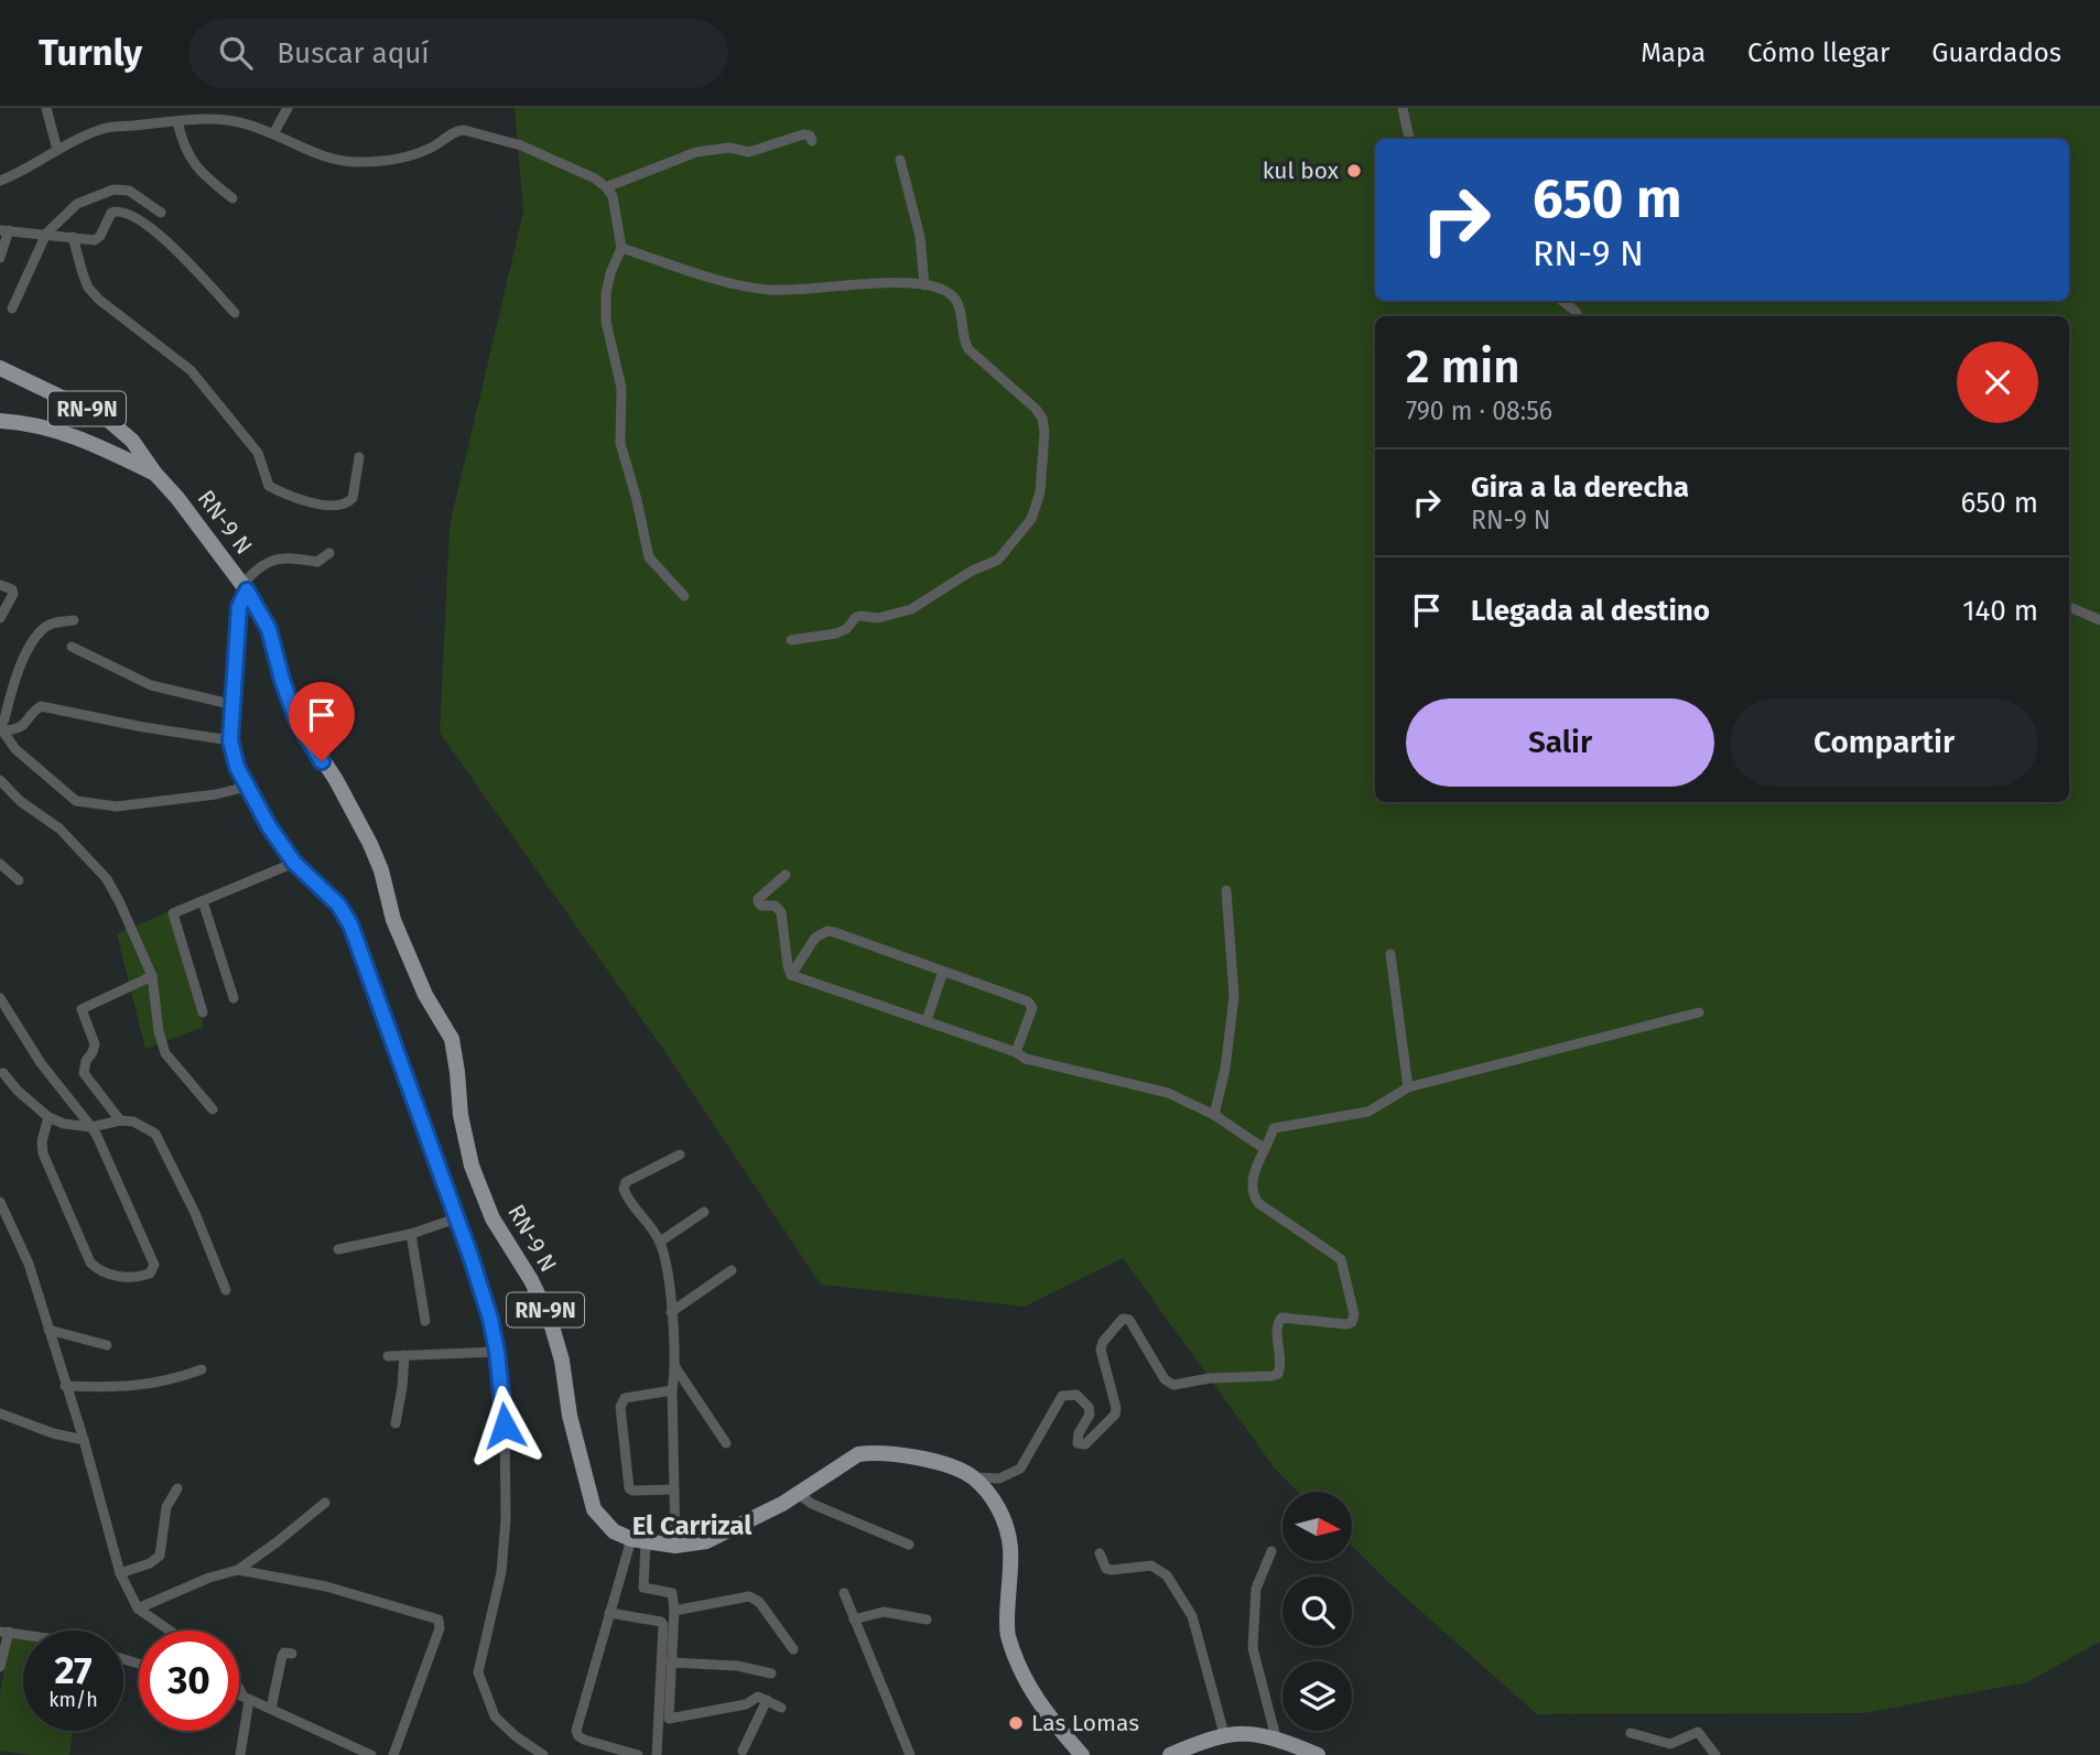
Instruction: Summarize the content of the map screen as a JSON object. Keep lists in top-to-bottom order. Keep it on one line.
{"streets":{"main road":["RN-9N","RN-9 N"]},"crossings":[["RN-9N","RN-9 N"]],"districts":["El Carrizal"],"places":["kul box","Las Lomas"],"north":"right","page":{"header":"Turnly","search":"Buscar aquí","nav":["Mapa","Cómo llegar","Guardados"],"turn":["650 m","RN-9 N"],"heading":["2 min","790 m · 08:56"],"list":[{"name":"Gira a la derecha","note":"RN-9 N","value":"650 m"},{"name":"Llegada al destino","value":"140 m"}],"buttons":["Salir","Compartir"],"speed":"27 km/h","limit":"30"}}
